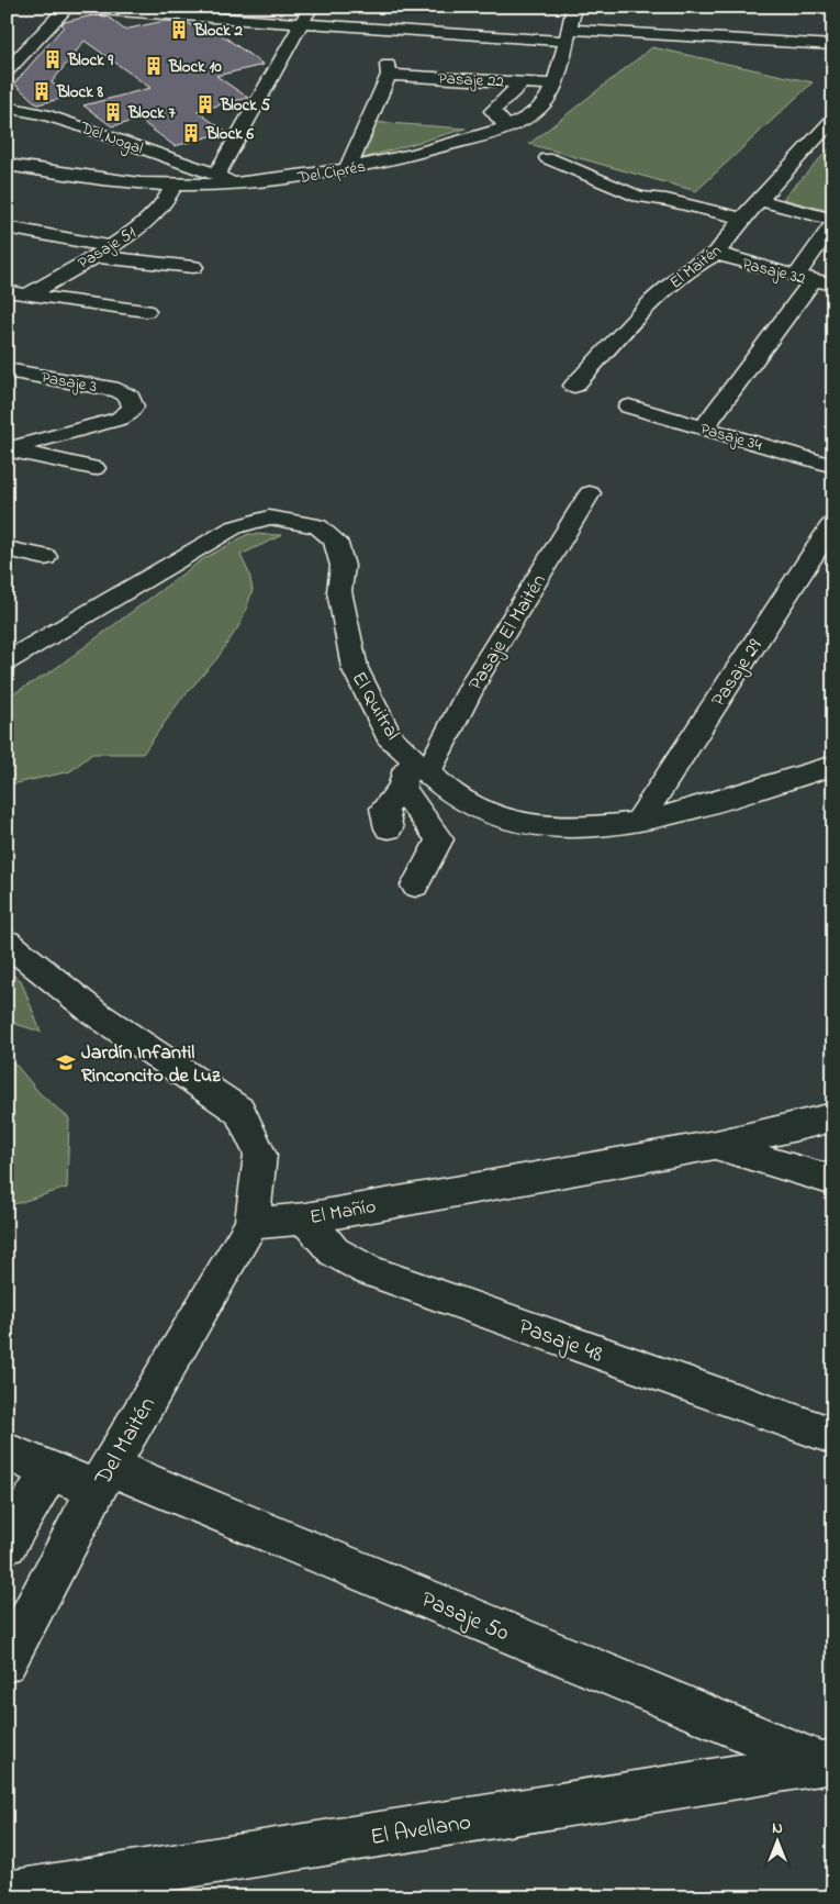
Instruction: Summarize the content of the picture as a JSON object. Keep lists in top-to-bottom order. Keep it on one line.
{"streets":{"street":["Pasaje 22","Del Nogal","Del Ciprés","Pasaje 51","El Maitén","Pasaje 32","Pasaje 3","Pasaje 34","Pasaje El Maitén","Pasaje 29","El Quitral","El Mañío","Pasaje 48","Del Maitén","Pasaje 50","El Avellano"]},"crossings":[["Pasaje 22","Del Ciprés"],["Del Nogal","Del Ciprés"],["Del Ciprés","Pasaje 51"],["El Maitén","Pasaje 32"],["Pasaje El Maitén","El Quitral"],["Pasaje 29","El Quitral"],["El Mañío","Pasaje 48"],["El Mañío","Del Maitén"],["Del Maitén","Pasaje 50"],["Pasaje 50","El Avellano"]],"places":{"building":["Block 2","Block 9","Block 10","Block 8","Block 5","Block 7","Block 6"],"school or university":["Jardín Infantil Rinconcito de Luz"]},"north":"top"}
